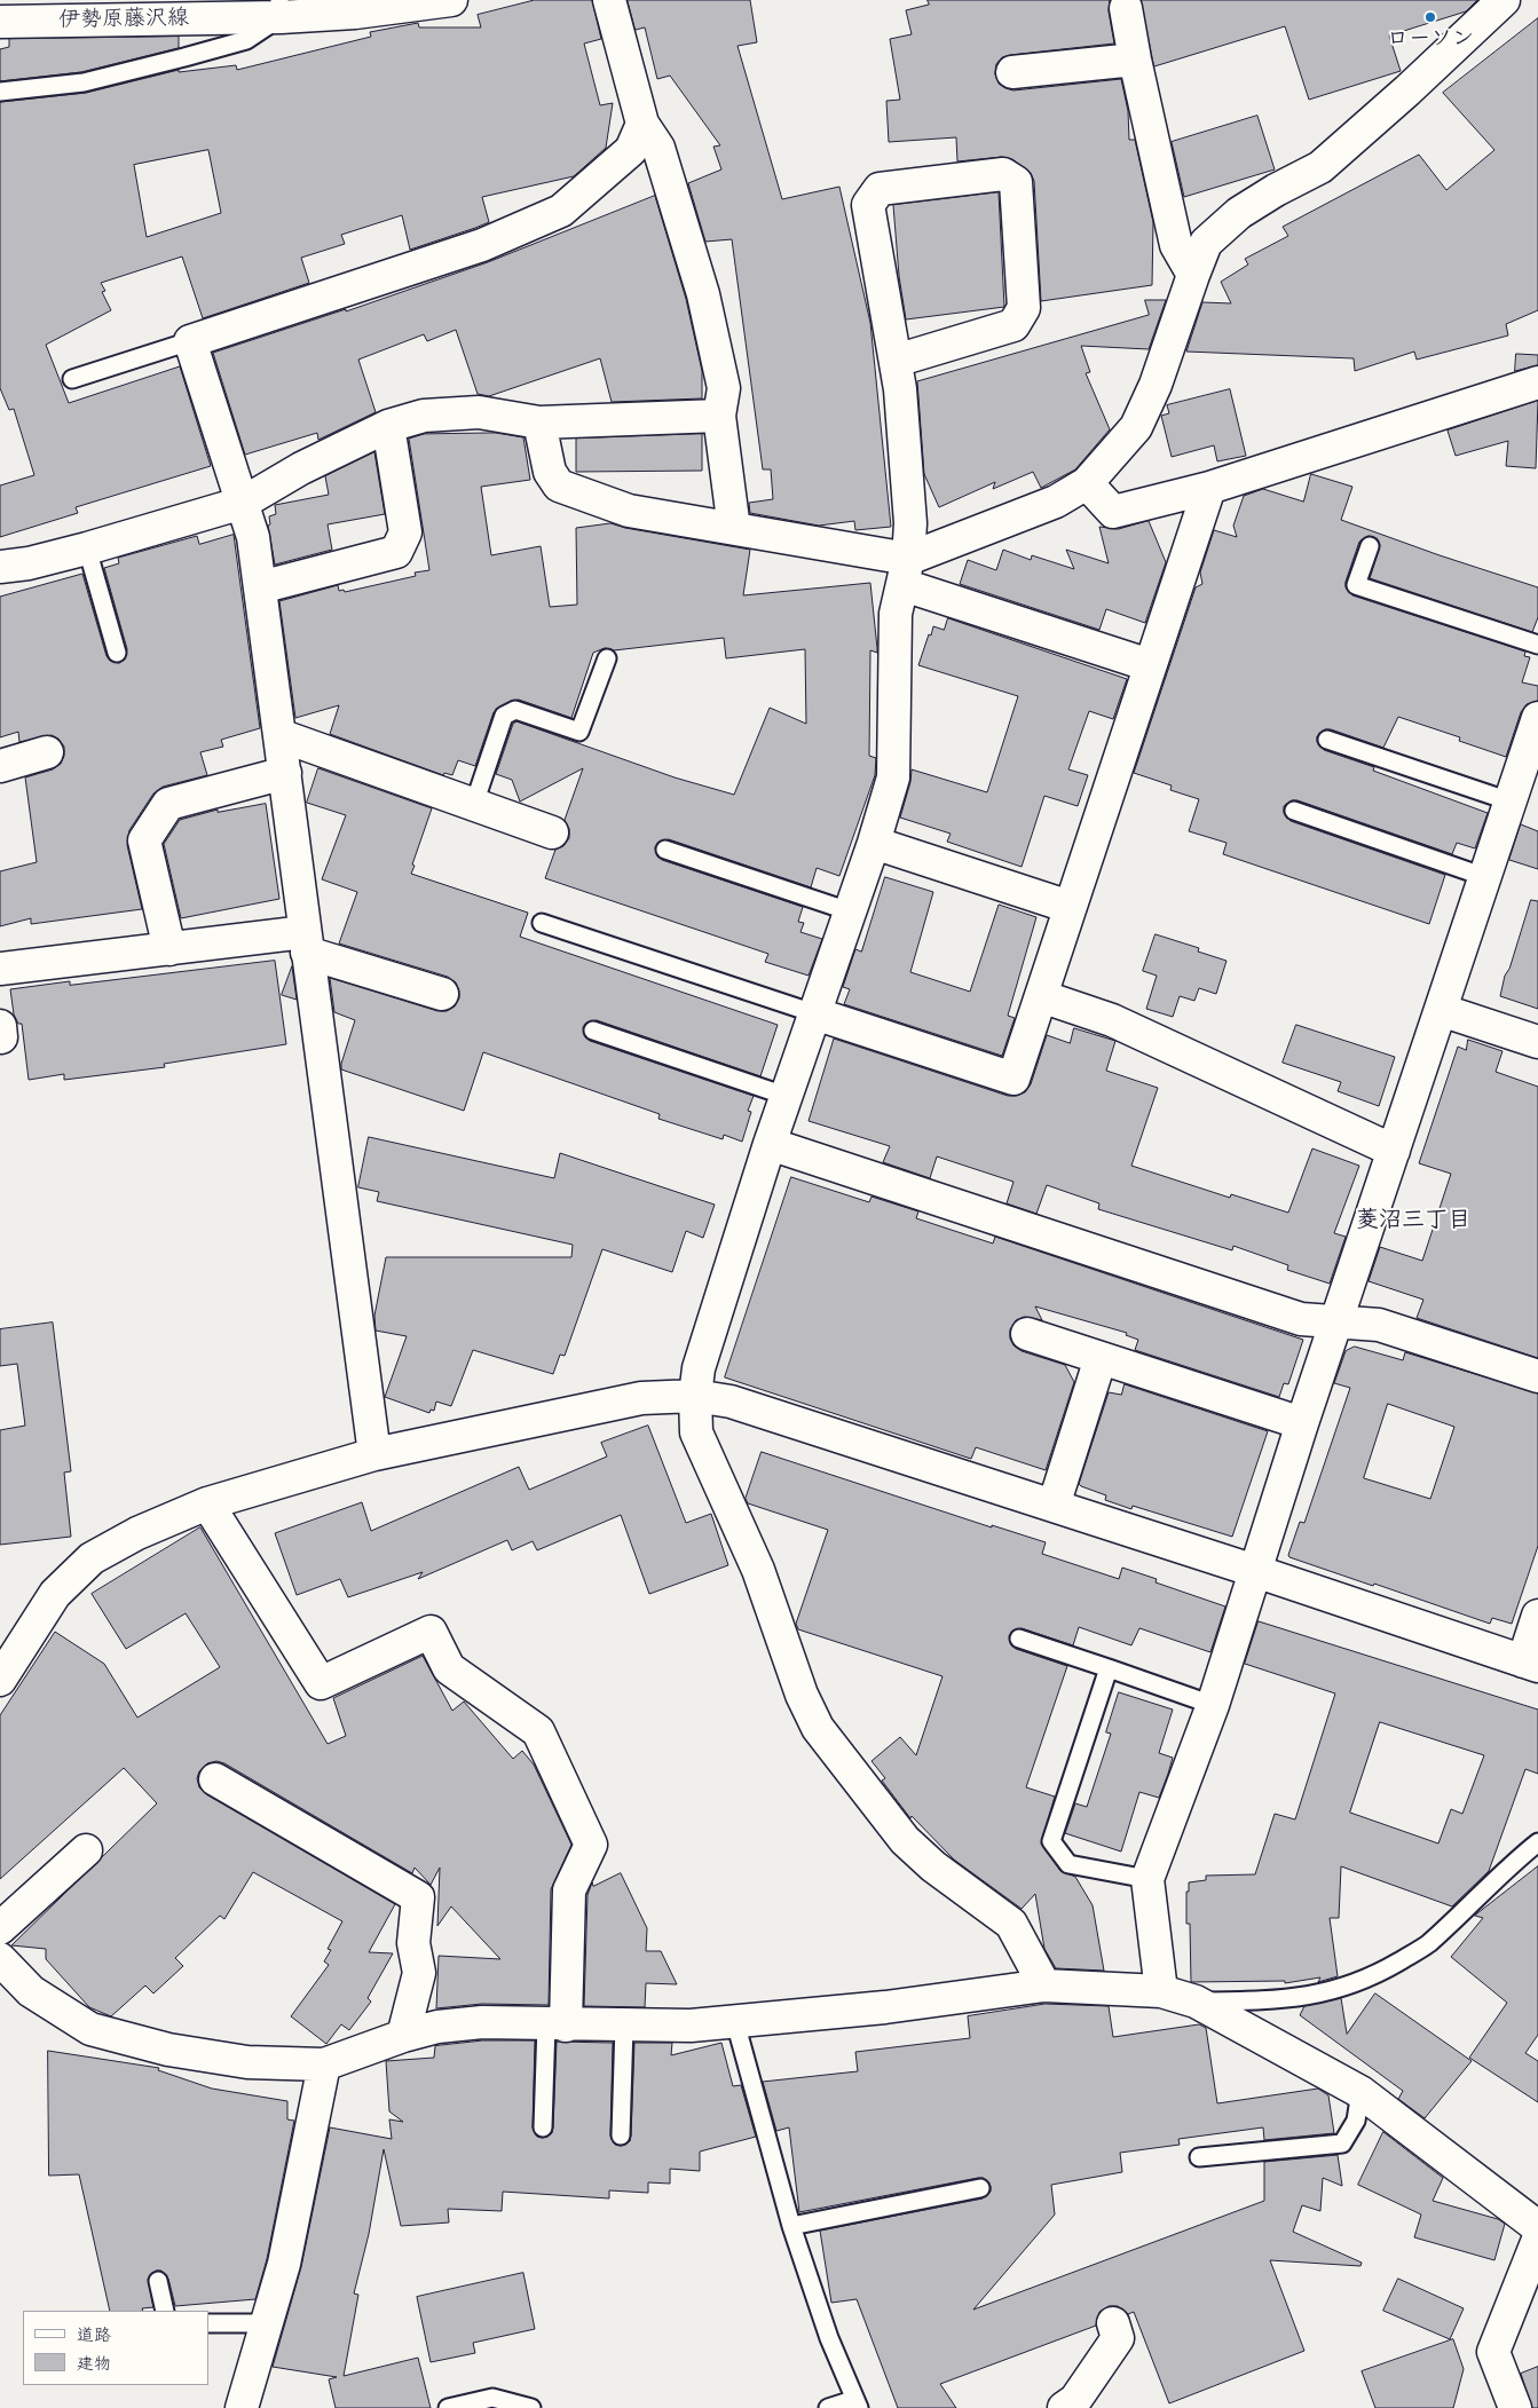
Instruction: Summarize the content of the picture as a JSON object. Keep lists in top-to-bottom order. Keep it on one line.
{"streets":{"street":["伊勢原藤沢線"]},"districts":["菱沼三丁目"],"places":["ローソン"],"legend":["道路","建物"]}
